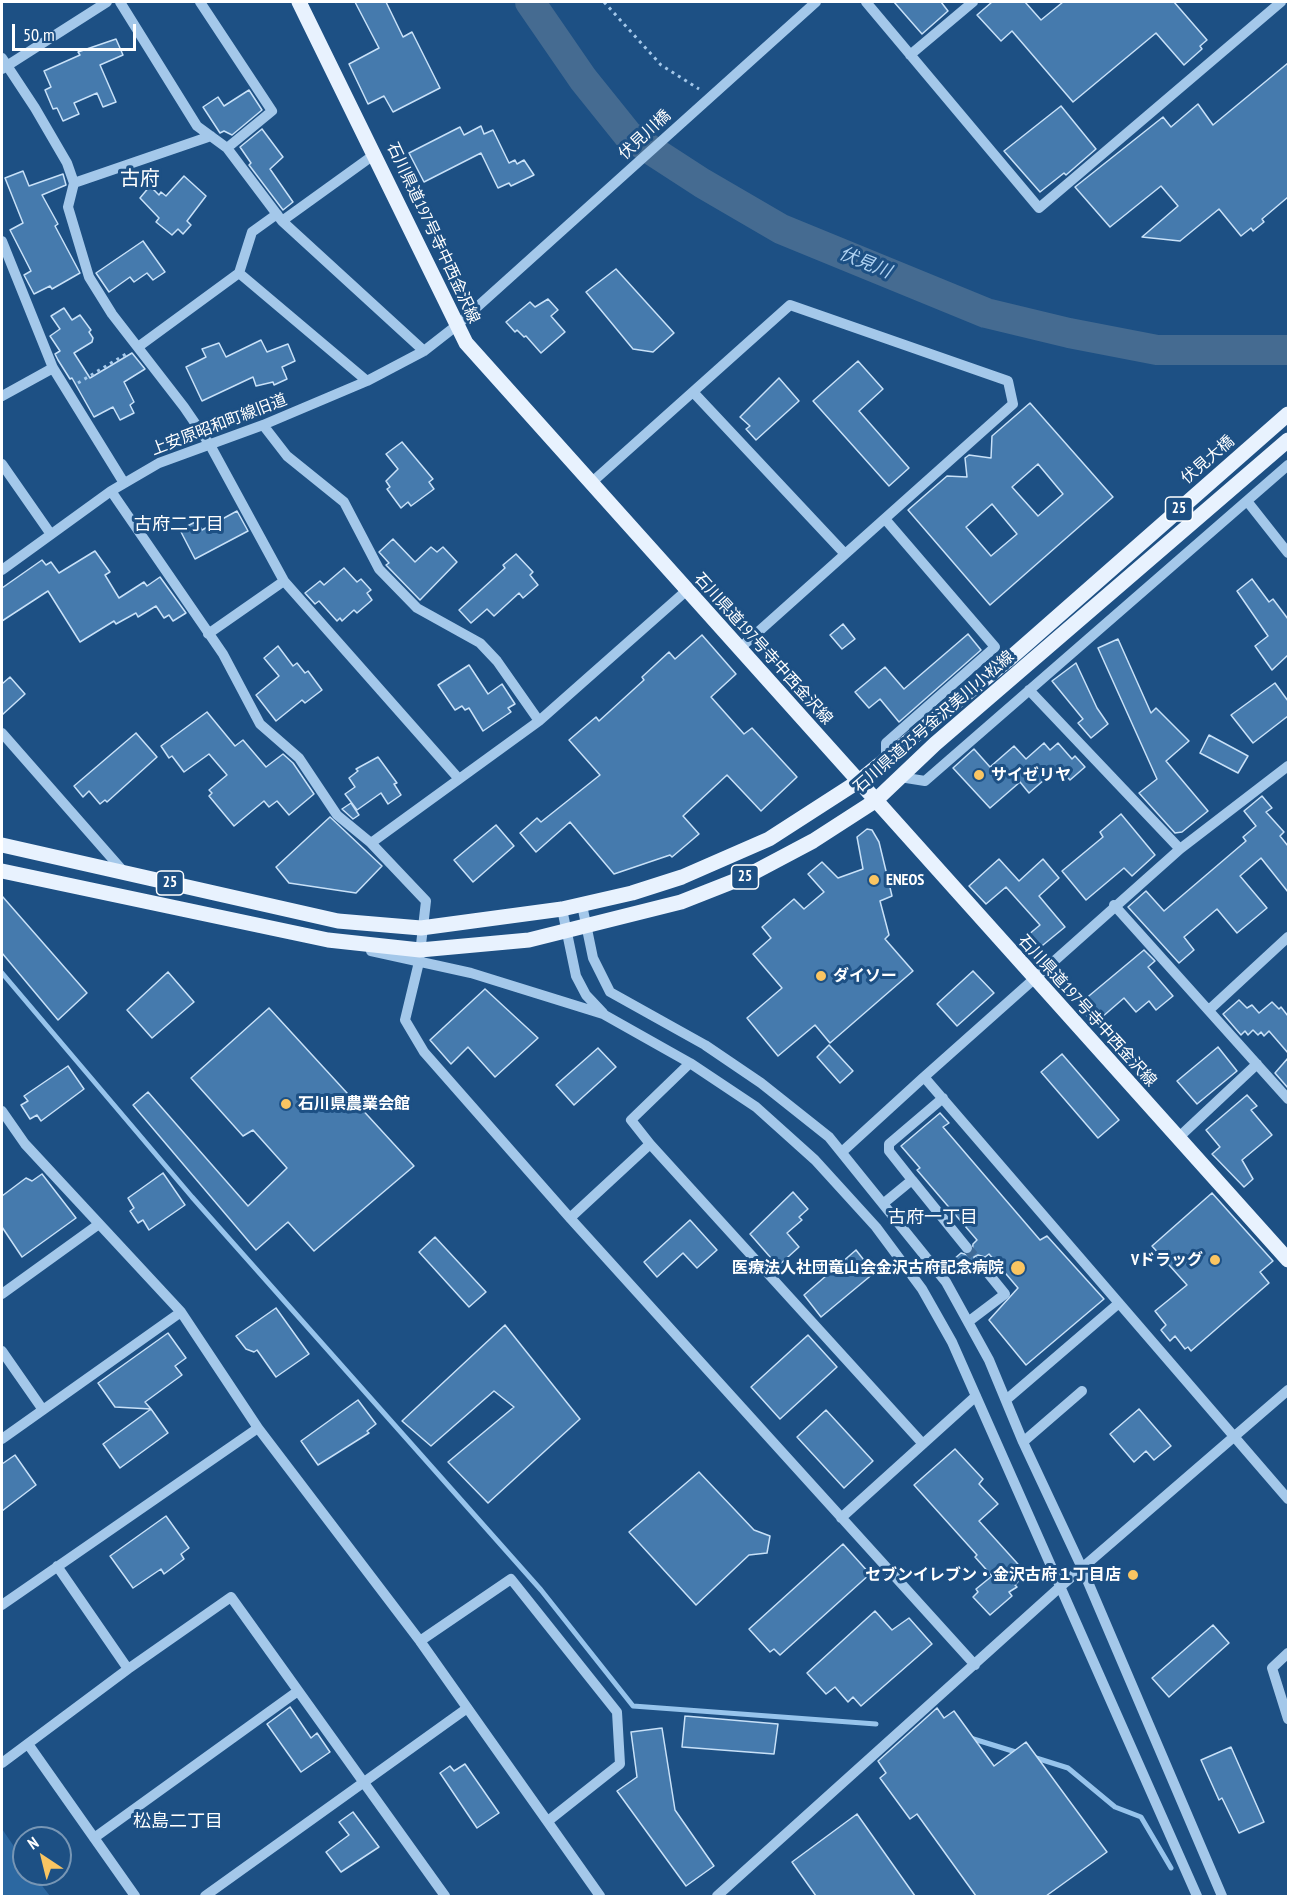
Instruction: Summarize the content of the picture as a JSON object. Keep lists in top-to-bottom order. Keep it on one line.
{"streets":{"main road":["石川県道197号寺中西金沢線","伏見大橋","25","石川県道25号金沢美川小松線"],"street":["伏見川橋","上安原昭和町線旧道"]},"crossings":[["伏見川橋","石川県道197号寺中西金沢線"],["伏見川橋","上安原昭和町線旧道"],["石川県道197号寺中西金沢線","上安原昭和町線旧道"],["石川県道197号寺中西金沢線","石川県道25号金沢美川小松線"],["伏見大橋","石川県道25号金沢美川小松線"]],"districts":["古府","古府二丁目","古府一丁目","松島二丁目"],"water":["伏見川"],"places":["サイゼリヤ","ENEOS","ダイソー","石川県農業会館","Vドラッグ","医療法人社団竜山会金沢古府記念病院","セブンイレブン・金沢古府１丁目店"],"scale_bar":"50 m","north":"top left"}
